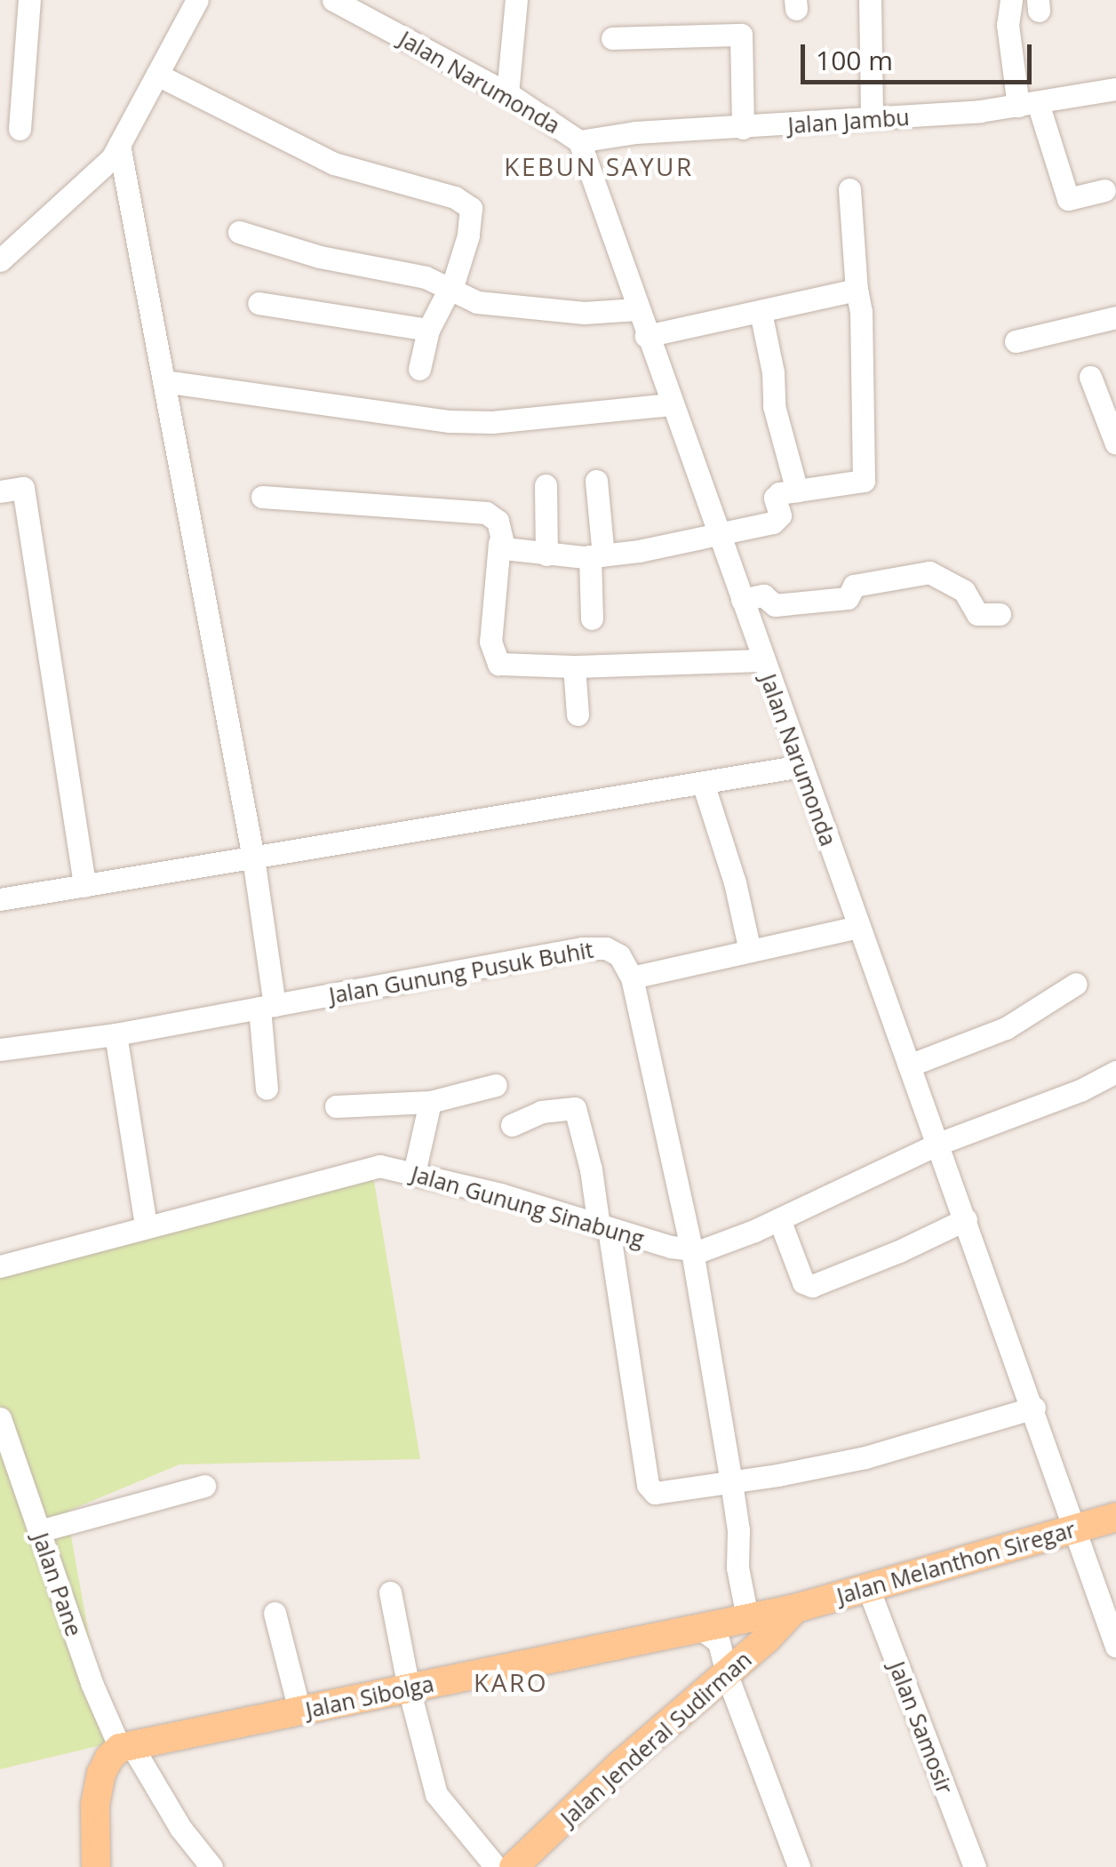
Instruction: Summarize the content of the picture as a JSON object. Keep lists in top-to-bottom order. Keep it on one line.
{"streets":{"main road":["Jalan Melanthon Siregar","Jalan Sibolga","Jalan Jenderal Sudirman"],"street":["Jalan Narumonda","Jalan Jambu","Jalan Gunung Pusuk Buhit","Jalan Gunung Sinabung","Jalan Pane","Jalan Samosir"]},"crossings":[["Jalan Narumonda","Jalan Jambu"],["Jalan Narumonda","Jalan Melanthon Siregar"],["Jalan Melanthon Siregar","Jalan Sibolga"],["Jalan Melanthon Siregar","Jalan Samosir"],["Jalan Melanthon Siregar","Jalan Jenderal Sudirman"],["Jalan Pane","Jalan Sibolga"],["Jalan Sibolga","Jalan Jenderal Sudirman"]],"districts":["KEBUN SAYUR","KARO"],"scale_bar":"100 m"}
